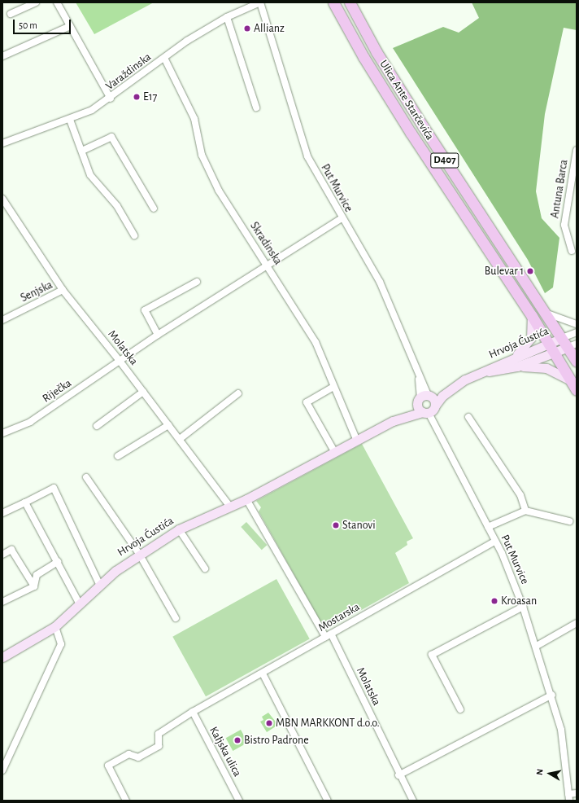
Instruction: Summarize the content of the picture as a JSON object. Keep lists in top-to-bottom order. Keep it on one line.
{"streets":{"main road":["Ulica Ante Starčevića","D407","Hrvoja Ćustića"],"street":["Varaždinska","Put Murvice","Antuna Barca","Skradinska","Senjska","Molatska","Riječka","Mostarska","Kaljska ulica"]},"crossings":[["Varaždinska","Put Murvice"],["Varaždinska","Skradinska"],["Ulica Ante Starčevića","Hrvoja Ćustića"],["Put Murvice","Hrvoja Ćustića"],["Put Murvice","Riječka"],["Put Murvice","Mostarska"],["Skradinska","Hrvoja Ćustića"],["Skradinska","Riječka"],["Senjska","Molatska"],["Hrvoja Ćustića","Molatska"],["Molatska","Riječka"],["Molatska","Mostarska"],["Mostarska","Kaljska ulica"]],"places":["Allianz","E17","Bulevar 1","Stanovi","Kroasan","MBN MARKKONT d.o.o.","Bistro Padrone"],"scale_bar":"50 m","north":"left"}
